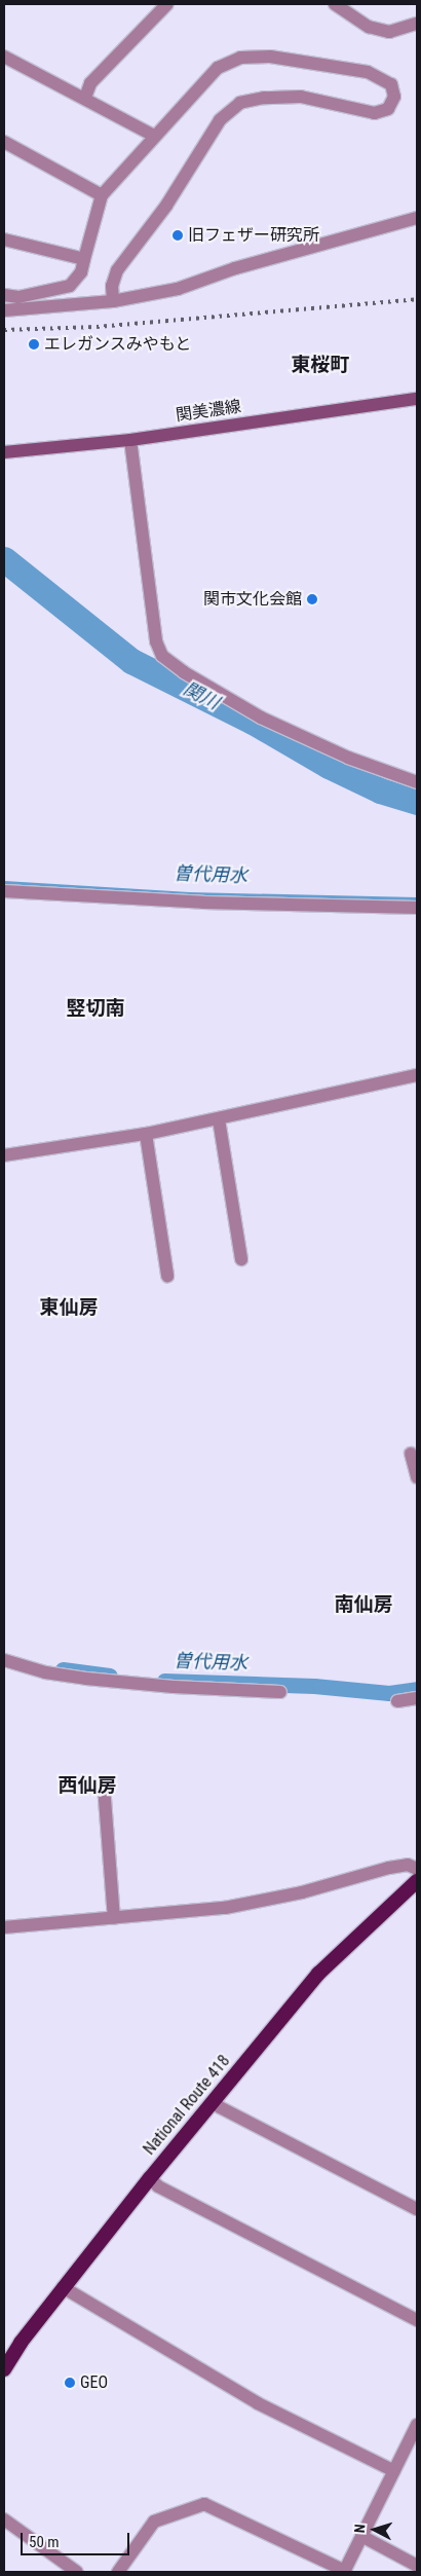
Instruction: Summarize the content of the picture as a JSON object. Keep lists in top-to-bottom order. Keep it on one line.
{"streets":{"highway":["National Route 418"],"main road":["関美濃線"]},"districts":["東桜町","竪切南","東仙房","南仙房","西仙房"],"water":["関川","曽代用水"],"places":["旧フェザー研究所","エレガンスみやもと","関市文化会館","GEO"],"scale_bar":"50 m","north":"left"}
